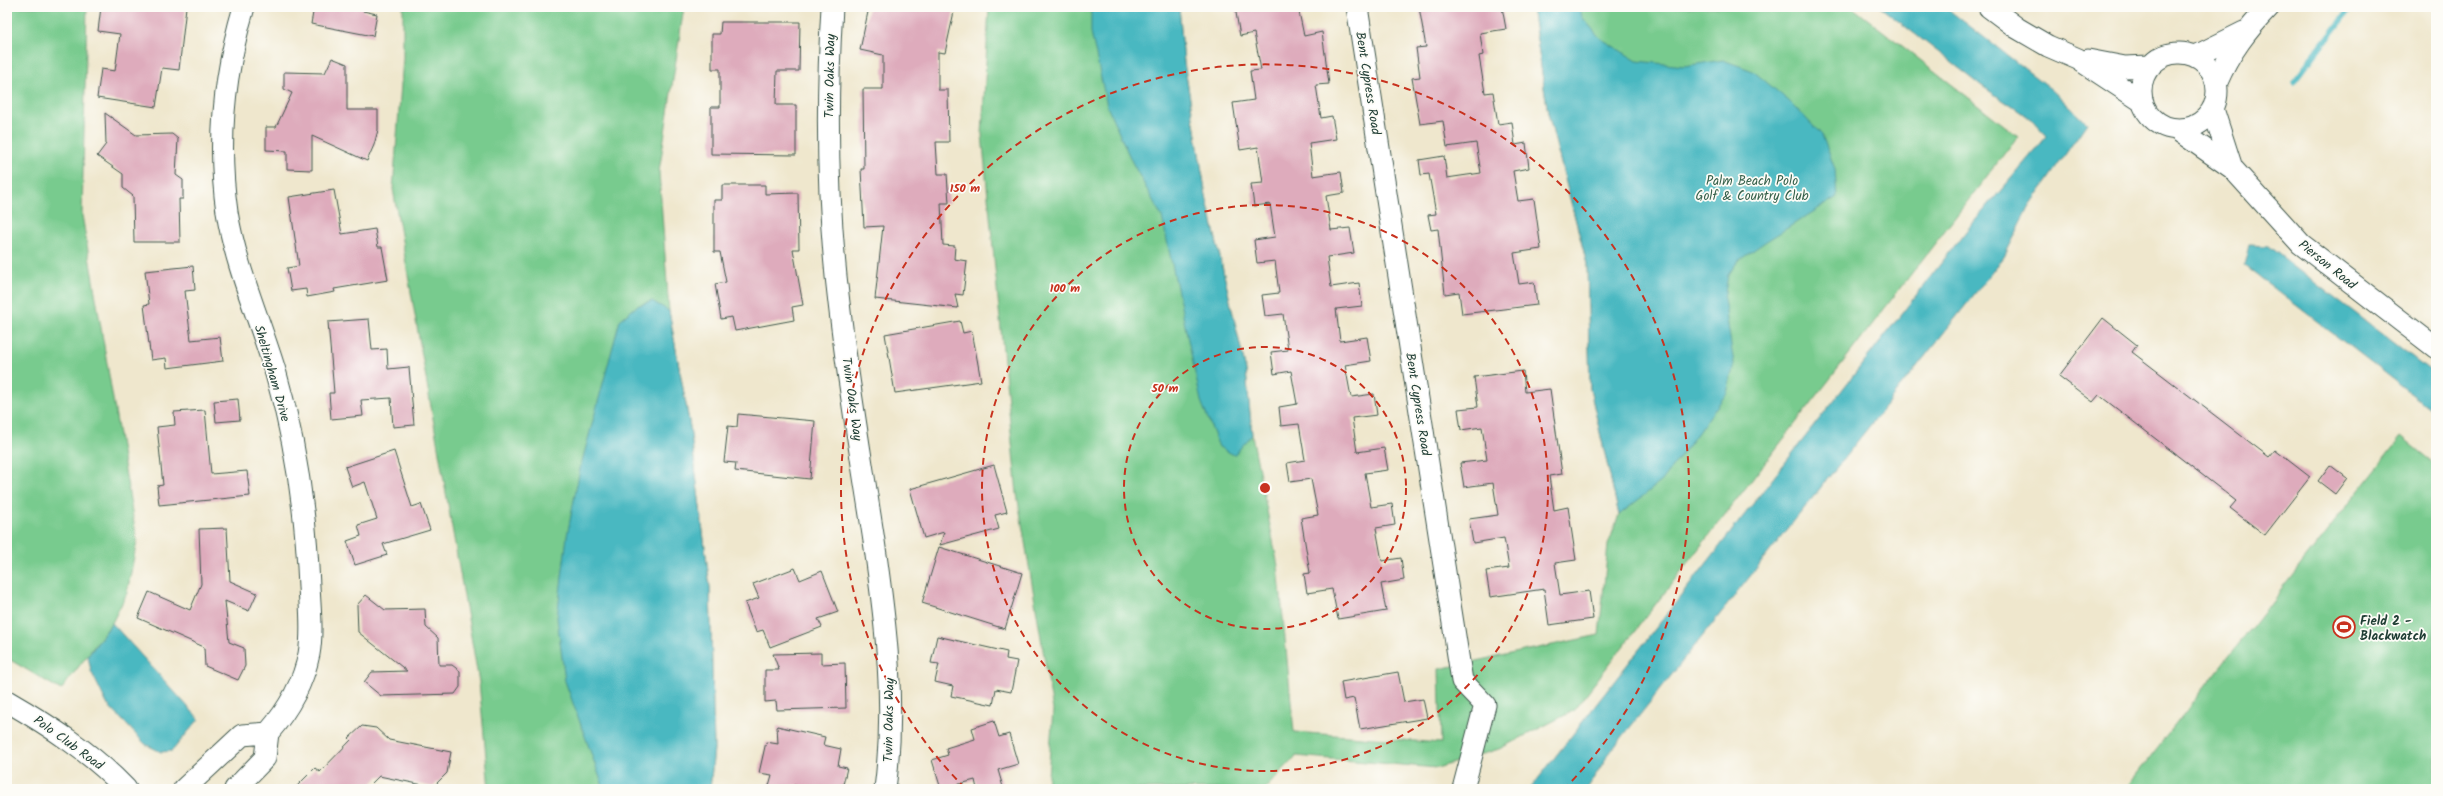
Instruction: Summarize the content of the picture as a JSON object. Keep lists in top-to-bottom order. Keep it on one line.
{"streets":{"street":["Twin Oaks Way","Bent Cypress Road","Pierson Road","Sheltingham Drive","Polo Club Road"]},"parks":["Palm Beach Polo Golf & Country Club"],"places":{"sports":["Field 2 - Blackwatch"]},"rings":["150 m","100 m","50 m"]}
